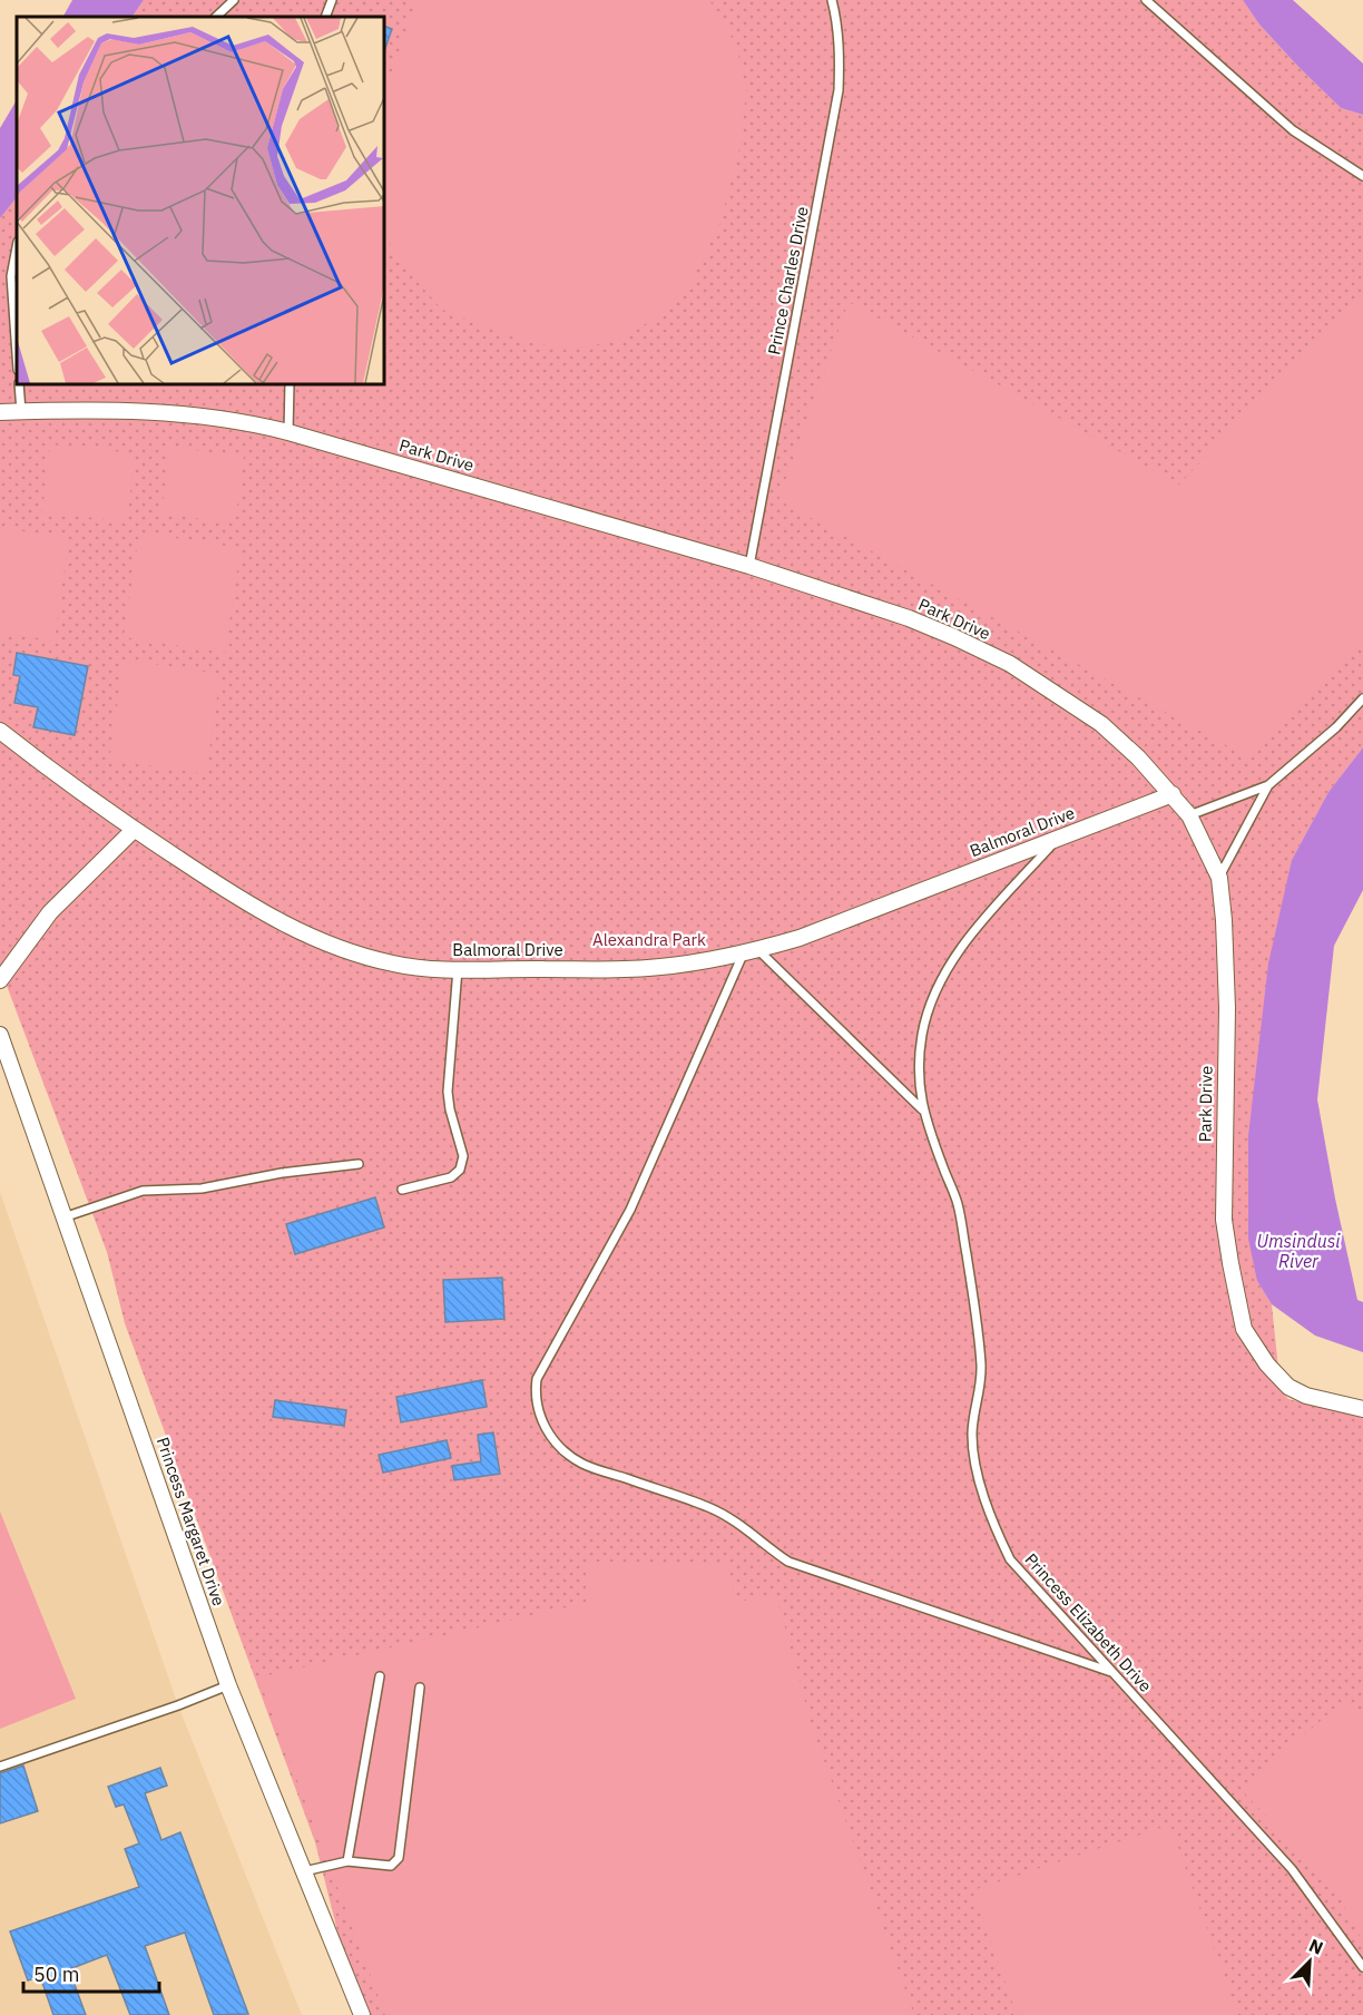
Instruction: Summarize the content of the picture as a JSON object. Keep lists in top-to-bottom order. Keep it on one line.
{"streets":{"street":["Park Drive","Balmoral Drive","Princess Margaret Drive"],"lane":["Prince Charles Drive","Princess Elizabeth Drive"]},"crossings":[["Prince Charles Drive","Park Drive"],["Park Drive","Balmoral Drive"],["Balmoral Drive","Princess Elizabeth Drive"]],"water":["Umsindusi River"],"parks":["Alexandra Park"],"scale_bar":"50 m","north":"top right"}
